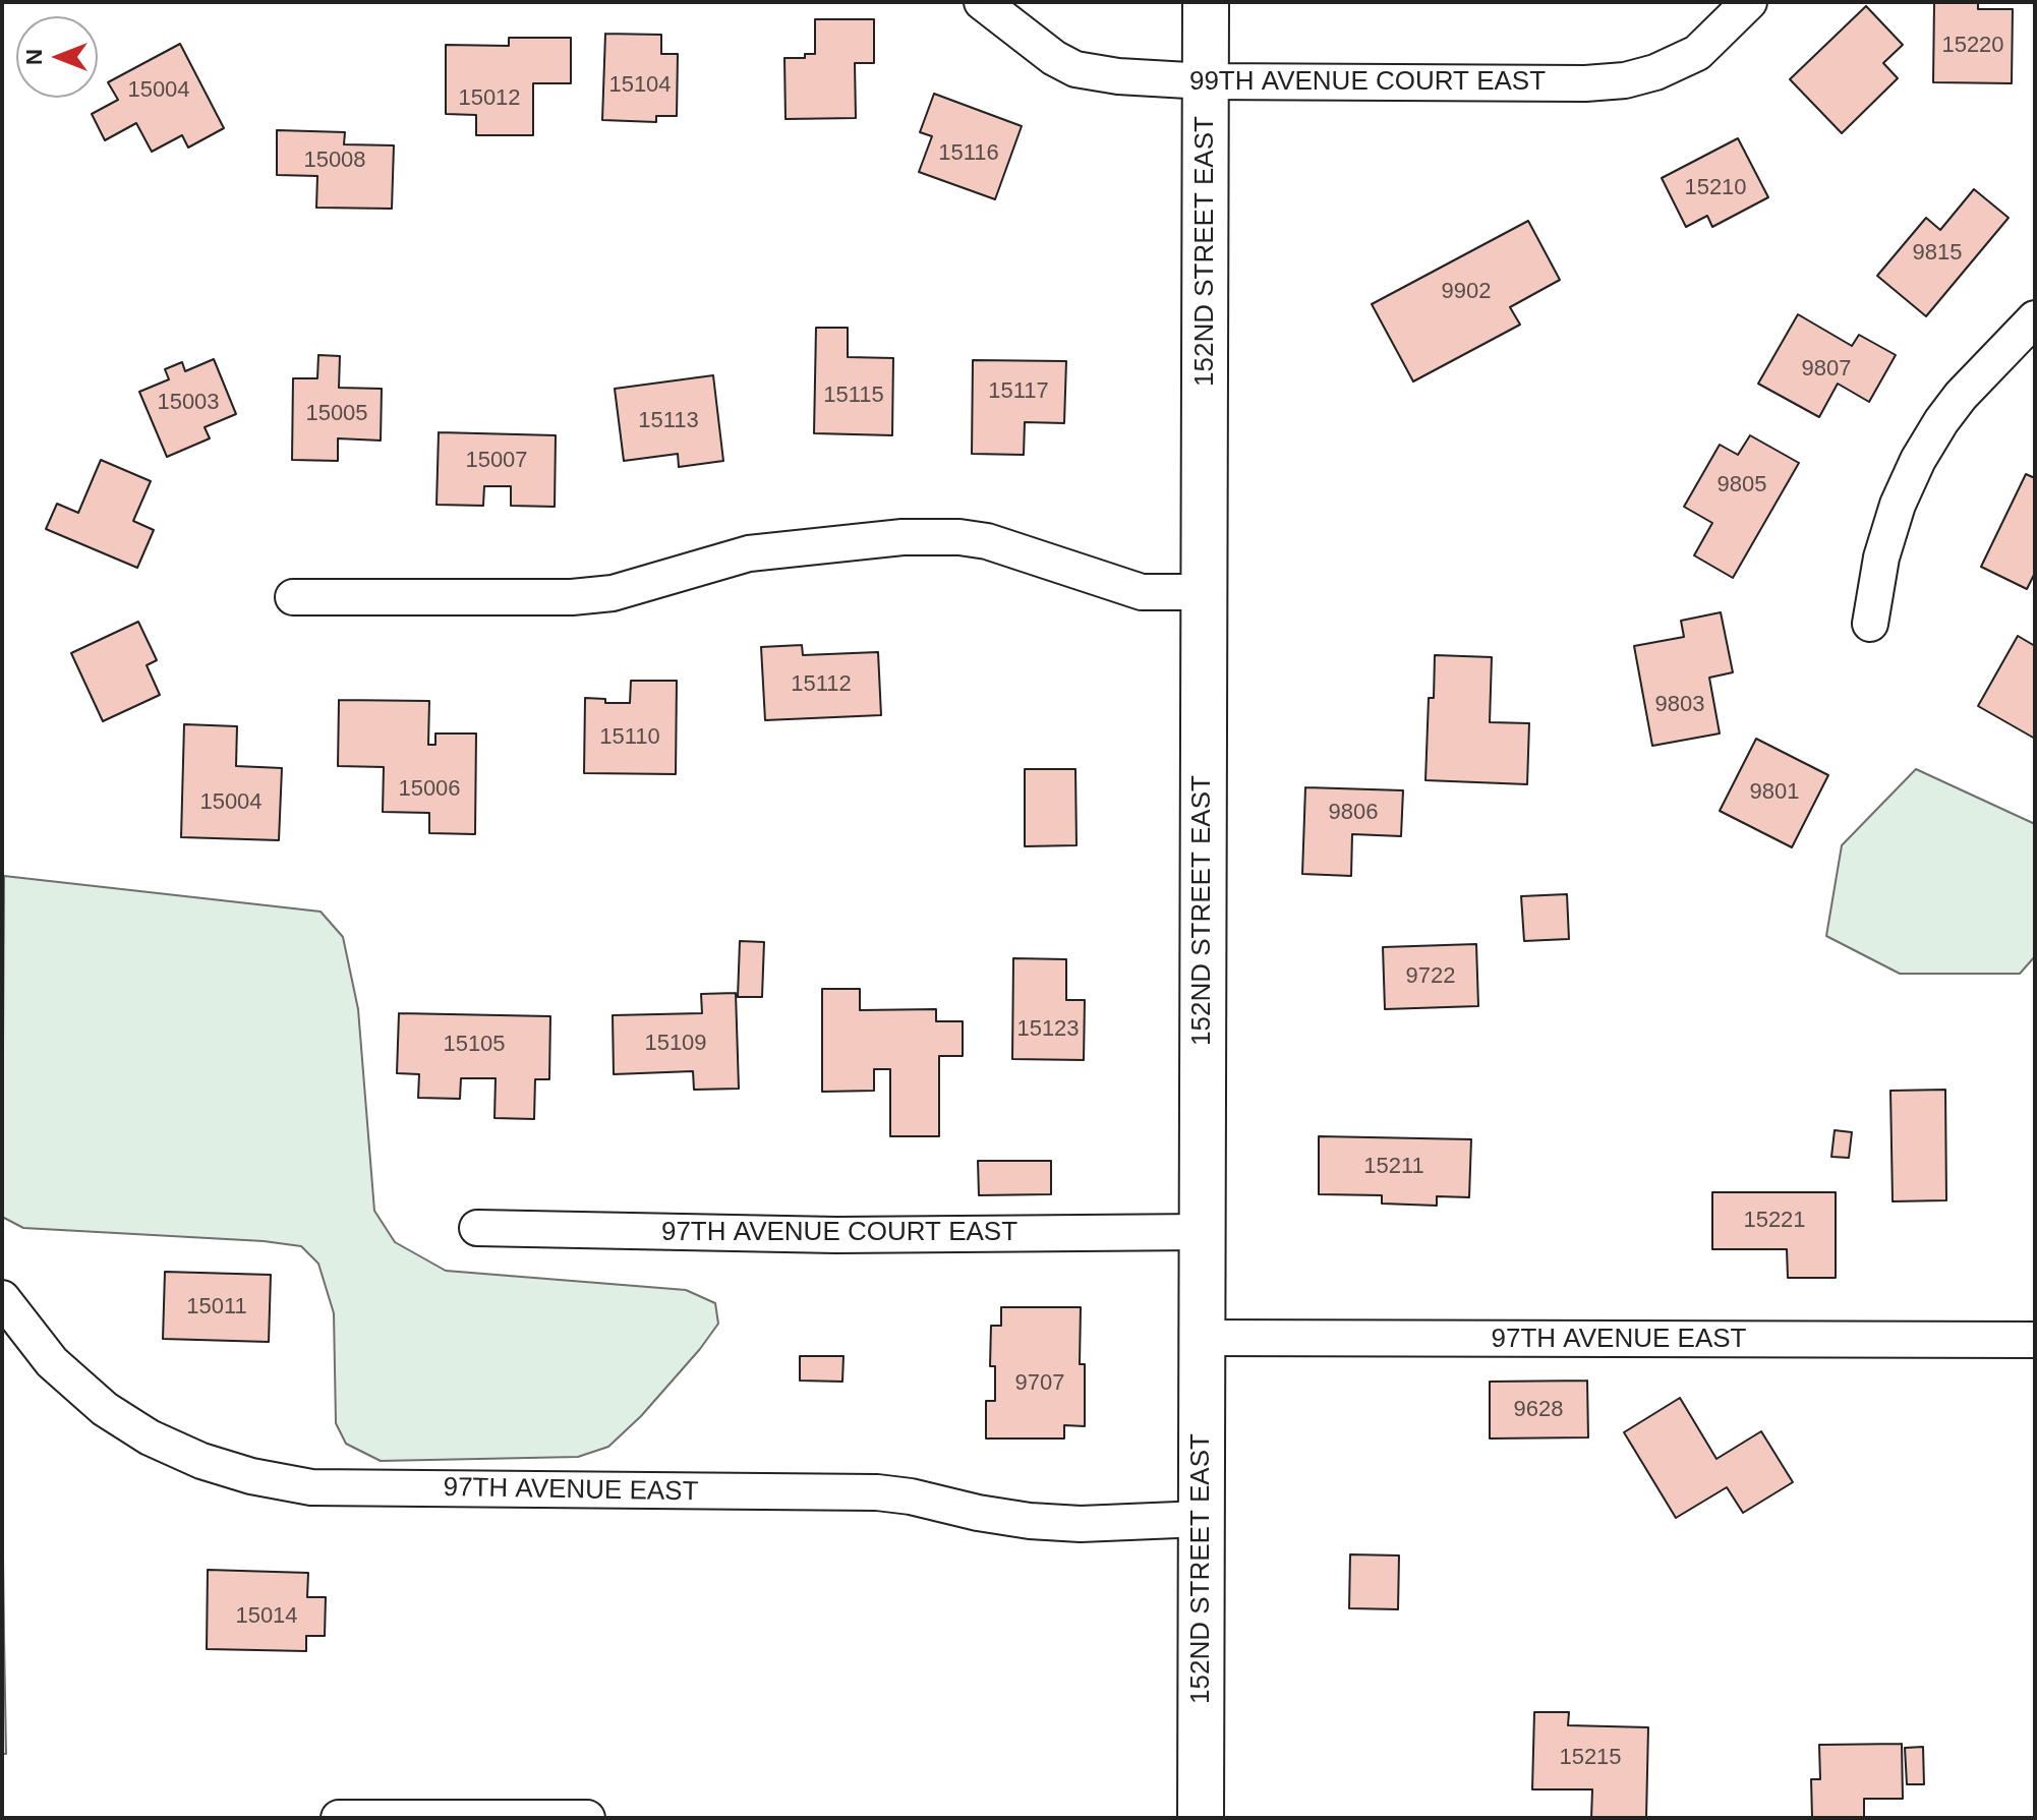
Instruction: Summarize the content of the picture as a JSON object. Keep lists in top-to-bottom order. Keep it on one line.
{"streets":{"main road":["152ND STREET EAST"],"street":["99TH AVENUE COURT EAST","97TH AVENUE COURT EAST","97TH AVENUE EAST"]},"crossings":[["99TH AVENUE COURT EAST","152ND STREET EAST"],["152ND STREET EAST","97TH AVENUE COURT EAST"],["152ND STREET EAST","97TH AVENUE EAST"]],"house_numbers":["15220","15104","15004","15012","15116","15008","15210","9815","9902","9807","15117","15115","15003","15005","15113","15007","9805","15112","9803","15110","15006","9801","15004","9806","9722","15123","15109","15105","15211","15221","15011","9707","9628","15014","15215"],"north":"left"}
